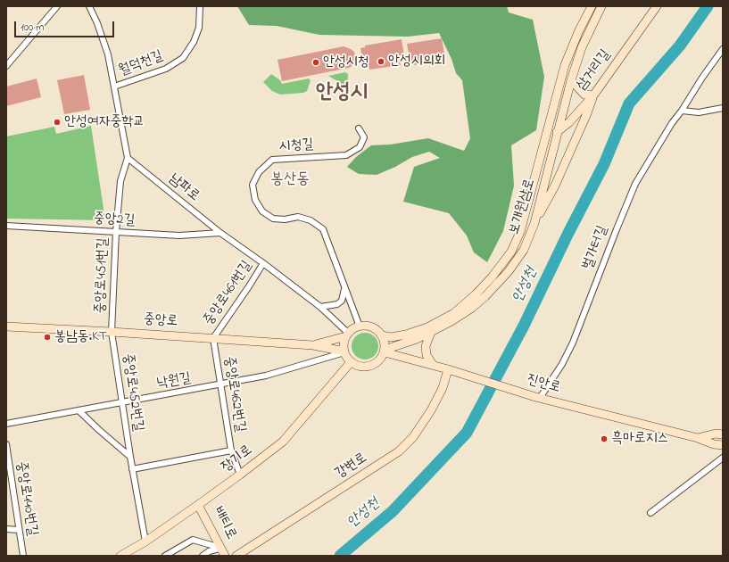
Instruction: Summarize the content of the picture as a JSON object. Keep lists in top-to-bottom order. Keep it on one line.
{"streets":{"main road":["삼거리길","보개원삼로","중앙로","진안로","장기로","강변로","배티로"],"street":["월덕천길","시청길","남파로","중앙2길","벌가터길","중앙로451번길","중앙로461번길","낙원길","중앙로452번길","중앙로462번길","중앙로440번길"]},"crossings":[["삼거리길","보개원삼로"],["시청길","남파로"],["시청길","보개원삼로"],["시청길","중앙로"],["시청길","낙원길"],["시청길","진안로"],["시청길","장기로"],["남파로","보개원삼로"],["남파로","중앙2길"],["남파로","중앙로451번길"],["남파로","중앙로461번길"],["남파로","중앙로"],["남파로","낙원길"],["남파로","진안로"],["남파로","장기로"],["보개원삼로","중앙로"],["보개원삼로","낙원길"],["보개원삼로","진안로"],["보개원삼로","장기로"],["중앙2길","중앙로451번길"],["벌가터길","진안로"],["중앙로451번길","중앙로"],["중앙로451번길","중앙로452번길"],["중앙로461번길","중앙로"],["중앙로461번길","중앙로462번길"],["중앙로","낙원길"],["중앙로","진안로"],["중앙로","중앙로452번길"],["중앙로","중앙로462번길"],["중앙로","장기로"],["낙원길","진안로"],["낙원길","중앙로452번길"],["낙원길","중앙로462번길"],["낙원길","장기로"],["진안로","장기로"],["진안로","강변로"],["중앙로452번길","장기로"],["중앙로462번길","장기로"],["장기로","배티로"]],"districts":["안성시","봉산동"],"water":["안성천"],"places":["안성시의회","안성시청","안성여자중학교","봉남동.KT","흑마로지스"],"scale_bar":"100 m"}
